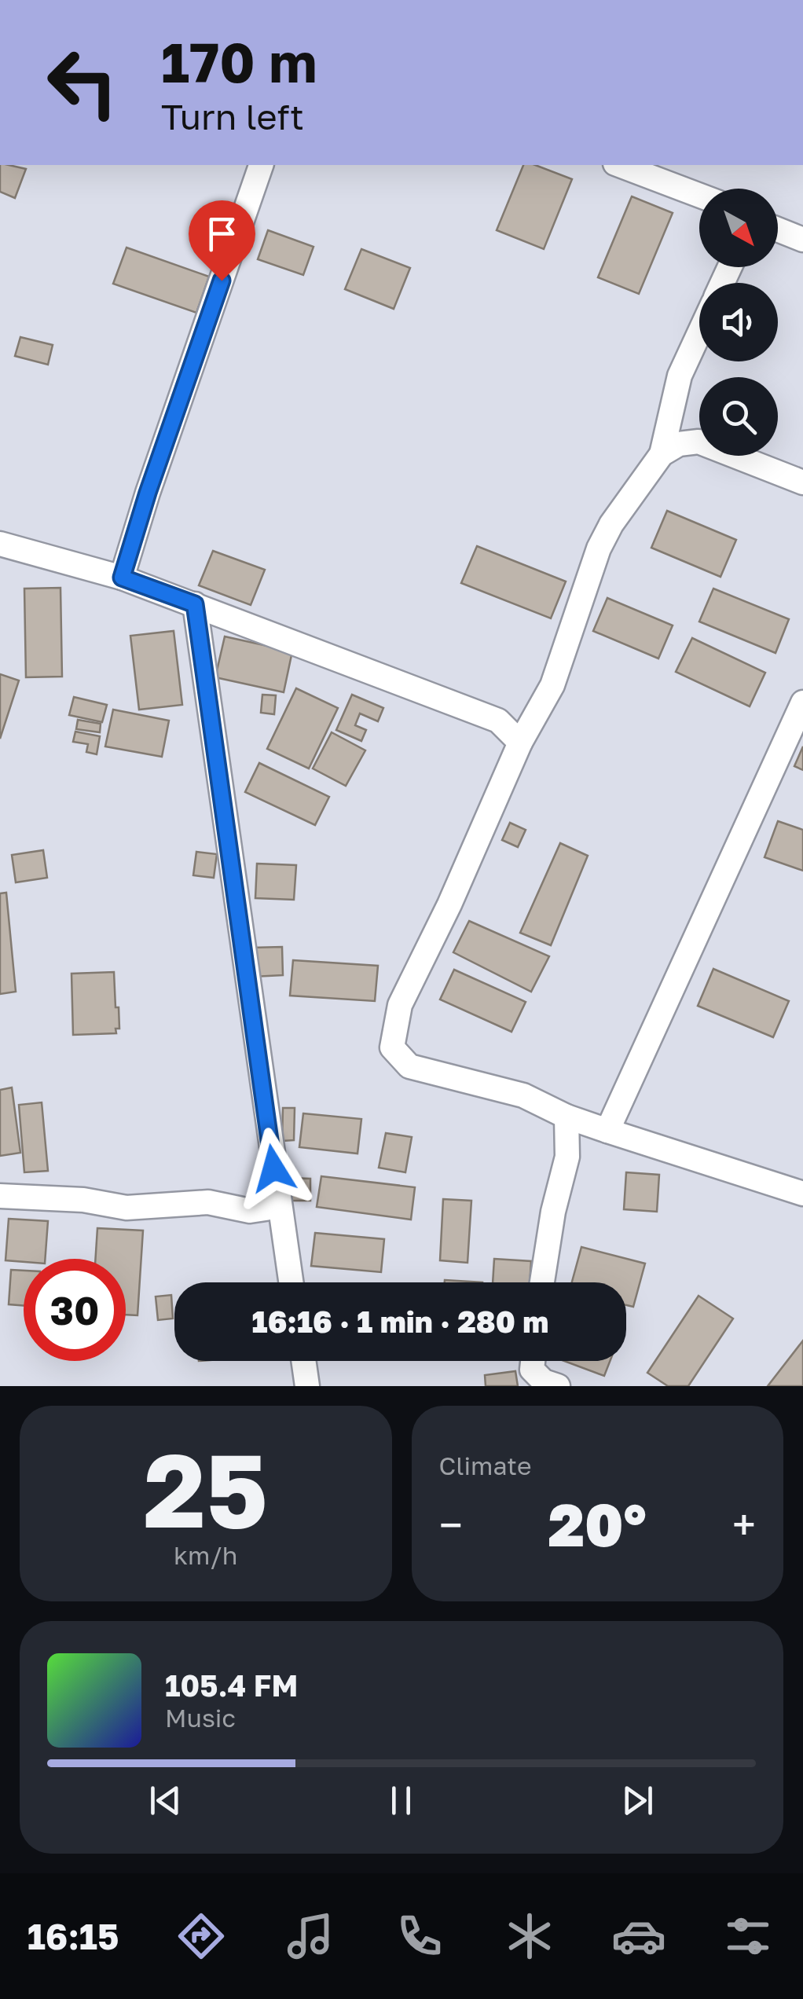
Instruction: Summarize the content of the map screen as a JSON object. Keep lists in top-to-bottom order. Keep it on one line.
{"north":"bottom right","page":{"turn":["170 m","Turn left"],"limit":"30","trip":"16:16 · 1 min · 280 m","tile":[["25","km/h"],"Climate"],"heat":["−","20°","+"],"song":["105.4 FM","Music"],"tabs":"16:15"}}
